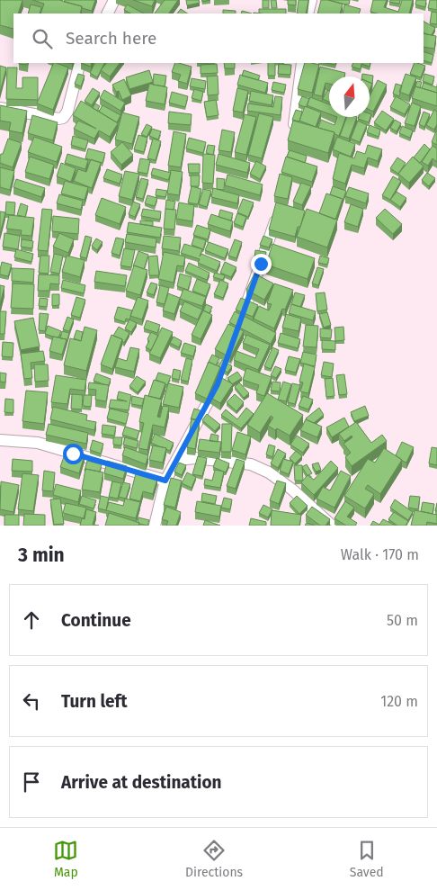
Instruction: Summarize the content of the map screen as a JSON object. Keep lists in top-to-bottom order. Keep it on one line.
{"north":"top","page":{"search":"Search here","heading":["3 min","Walk · 170 m"],"list":[["Continue","50 m"],["Turn left","120 m"],"Arrive at destination"],"nav":["Map","Directions","Saved"]}}
